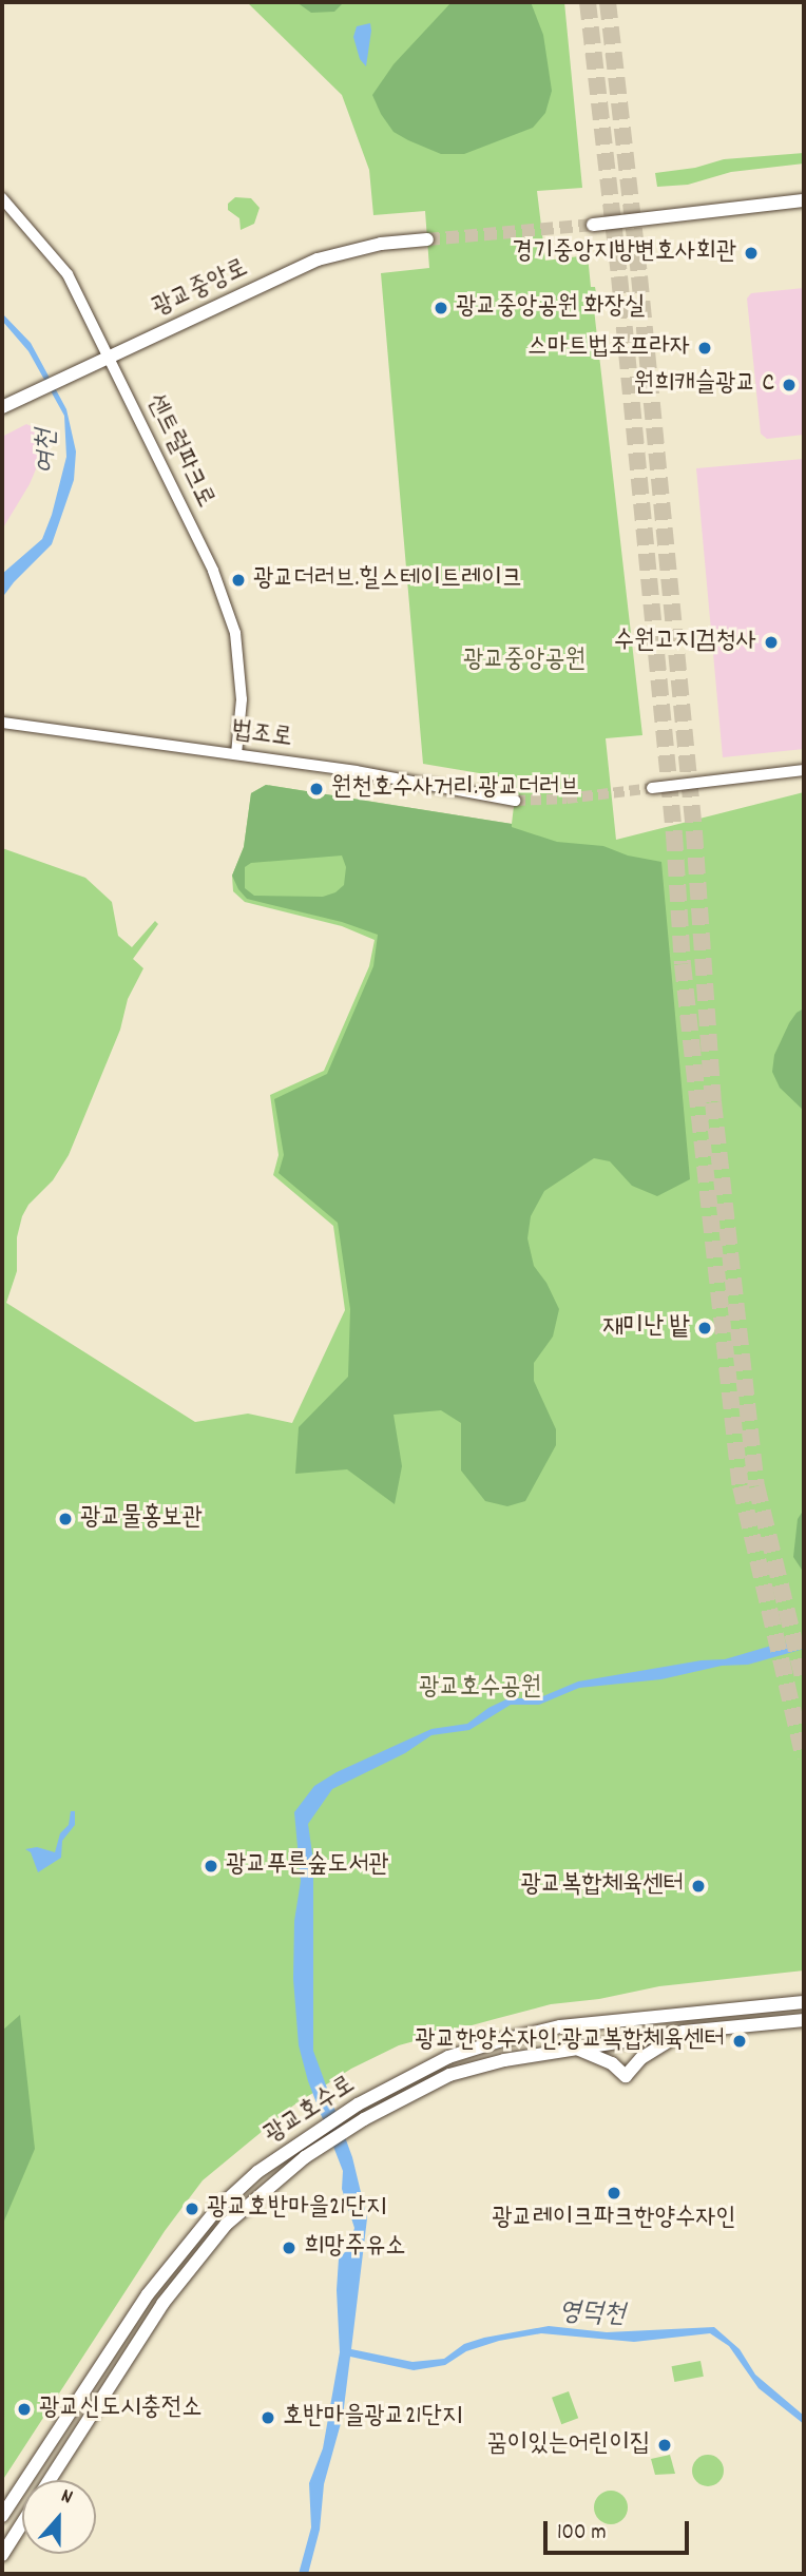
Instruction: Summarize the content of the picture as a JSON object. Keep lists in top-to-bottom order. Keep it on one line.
{"streets":{"main road":["광교중앙로","광교호수로"],"street":["센트럴파크로","법조로"]},"crossings":[["광교중앙로","센트럴파크로"],["센트럴파크로","법조로"]],"water":["여천","영덕천"],"parks":["광교중앙공원","광교호수공원"],"places":["경기중앙지방변호사회관","광교중앙공원 화장실","스마트법조프라자","원희캐슬광교 C","광교더러브.힐스테이트레이크","수원고지검청사","원천호수사거리.광교더러브","재미난 밭","광교물홍보관","광교푸른숲도서관","광교복합체육센터","광교한양수자인.광교복합체육센터","광교레이크파크한양수자인","광교호반마을21단지","희망주유소","광교신도시충전소","호반마을광교21단지","꿈이있는어린이집"],"scale_bar":"100 m","north":"top"}
